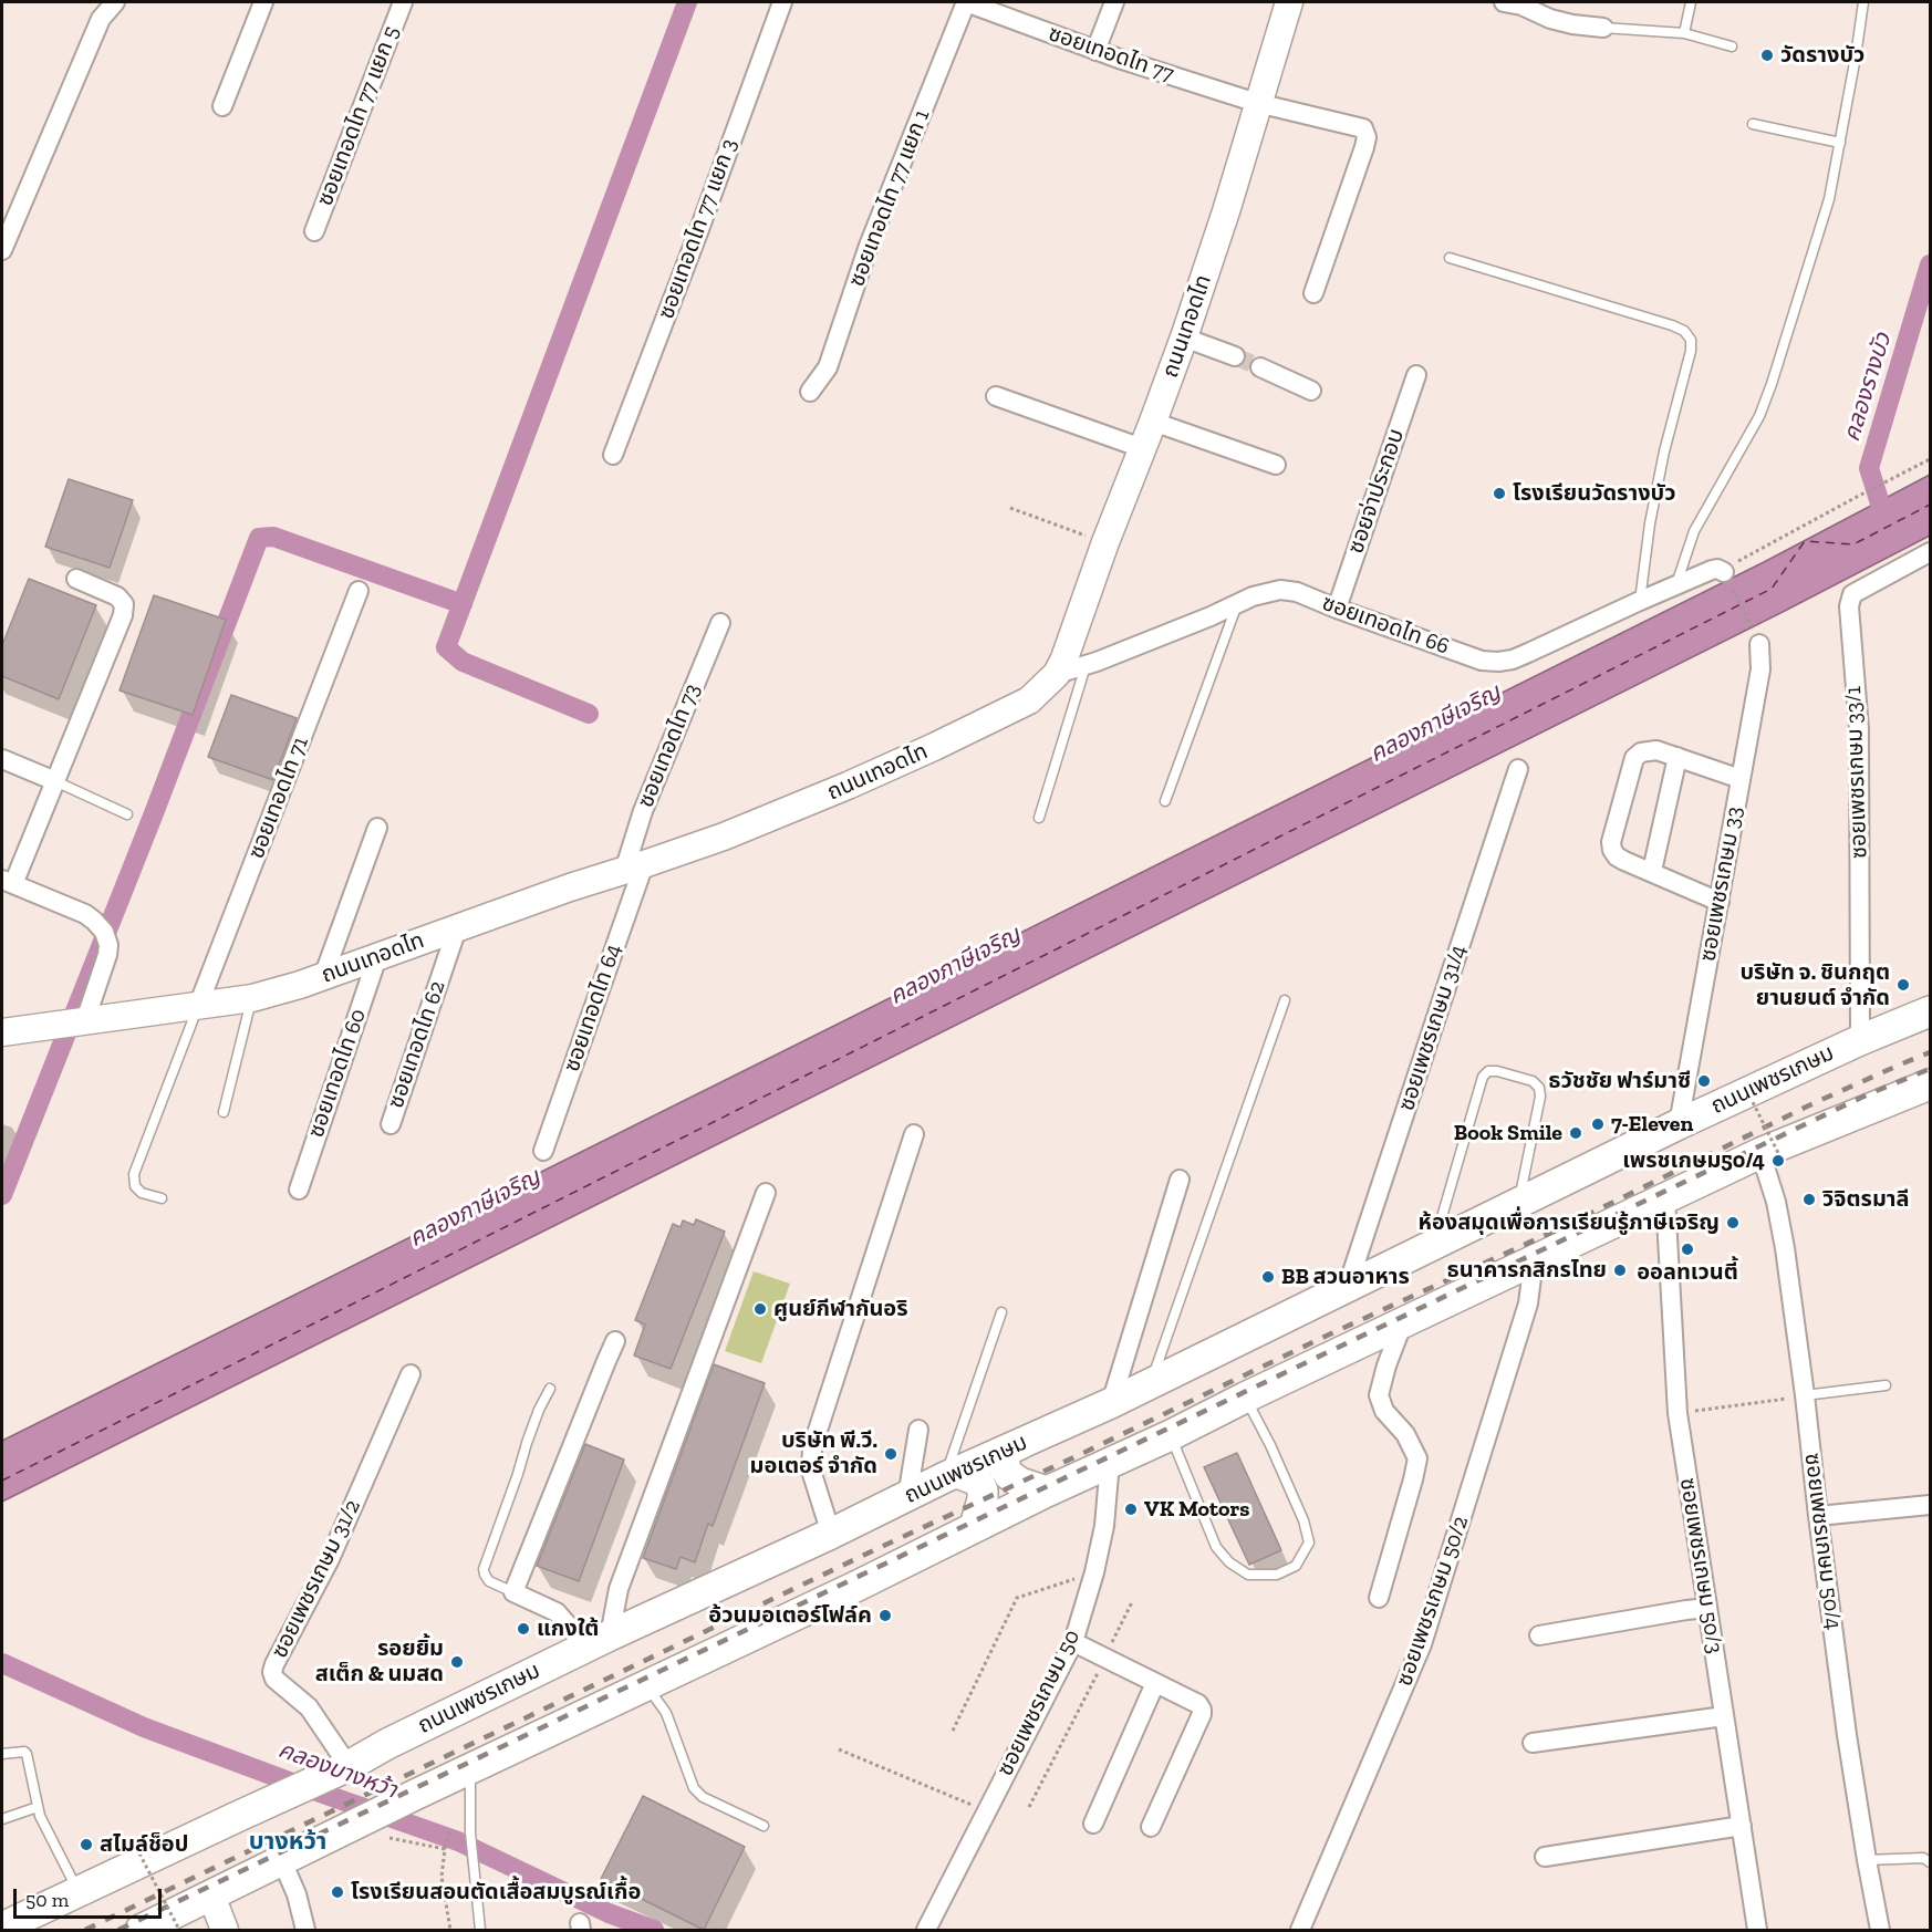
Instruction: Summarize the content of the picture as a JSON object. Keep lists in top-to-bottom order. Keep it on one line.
{"streets":{"main road":["ถนนเทอดไท","ถนนเพชรเกษม"],"street":["ซอยเทอดไท 77","ซอยเทอดไท 77 แยก 5","ซอยเทอดไท 77 แยก 1","ซอยเทอดไท 77 แยก 3","ซอยจ่าประกอบ","ซอยเทอดไท 66","ซอยเทอดไท 73","ซอยเพชรเกษม 33/1","ซอยเทอดไท 71","ซอยเพชรเกษม 33","ซอยเทอดไท 64","ซอยเพชรเกษม 31/4","ซอยเทอดไท 62","ซอยเทอดไท 60","ซอยเพชรเกษม 50/4","ซอยเพชรเกษม 50/3","ซอยเพชรเกษม 31/2","ซอยเพชรเกษม 50/2","ซอยเพชรเกษม 50"]},"crossings":[["ซอยเทอดไท 77","ซอยเทอดไท 77 แยก 1"],["ซอยเทอดไท 77","ถนนเทอดไท"],["ถนนเทอดไท","ซอยเทอดไท 66"],["ถนนเทอดไท","ซอยเทอดไท 73"],["ถนนเทอดไท","ซอยเทอดไท 71"],["ถนนเทอดไท","ซอยเทอดไท 64"],["ถนนเทอดไท","ซอยเทอดไท 62"],["ถนนเทอดไท","ซอยเทอดไท 60"],["ซอยจ่าประกอบ","ซอยเทอดไท 66"],["ซอยเทอดไท 73","ซอยเทอดไท 64"],["ซอยเพชรเกษม 33/1","ถนนเพชรเกษม"],["ซอยเพชรเกษม 33","ถนนเพชรเกษม"],["ซอยเพชรเกษม 31/4","ถนนเพชรเกษม"],["ถนนเพชรเกษม","ซอยเพชรเกษม 31/2"]],"districts":["บางหว้า"],"water":["คลองรางบัว","คลองภาษีเจริญ","คลองบางหว้า"],"places":["วัดรางบัว","โรงเรียนวัดรางบัว","บริษัท จ. ชินกฤต ยานยนต์ จำกัด","ธวัชชัย ฟาร์มาซี","7-Eleven","Book Smile","เพรชเกษม50/4","วิจิตรมาลี","ห้องสมุดเพื่อการเรียนรู้ภาษีเจริญ","ออลทเวนตี้","ธนาคารกสิกรไทย","BB สวนอาหาร","ศูนย์กีฬากันอริ","บริษัท พี.วี. มอเตอร์ จำกัด","VK Motors","อ้วนมอเตอร์โฟล์ค","แกงใต้","รอยยิ้ม สเต็ก & นมสด","สไมล์ช็อป","โรงเรียนสอนตัดเสื้อสมบูรณ์เกื้อ"],"scale_bar":"50 m"}
